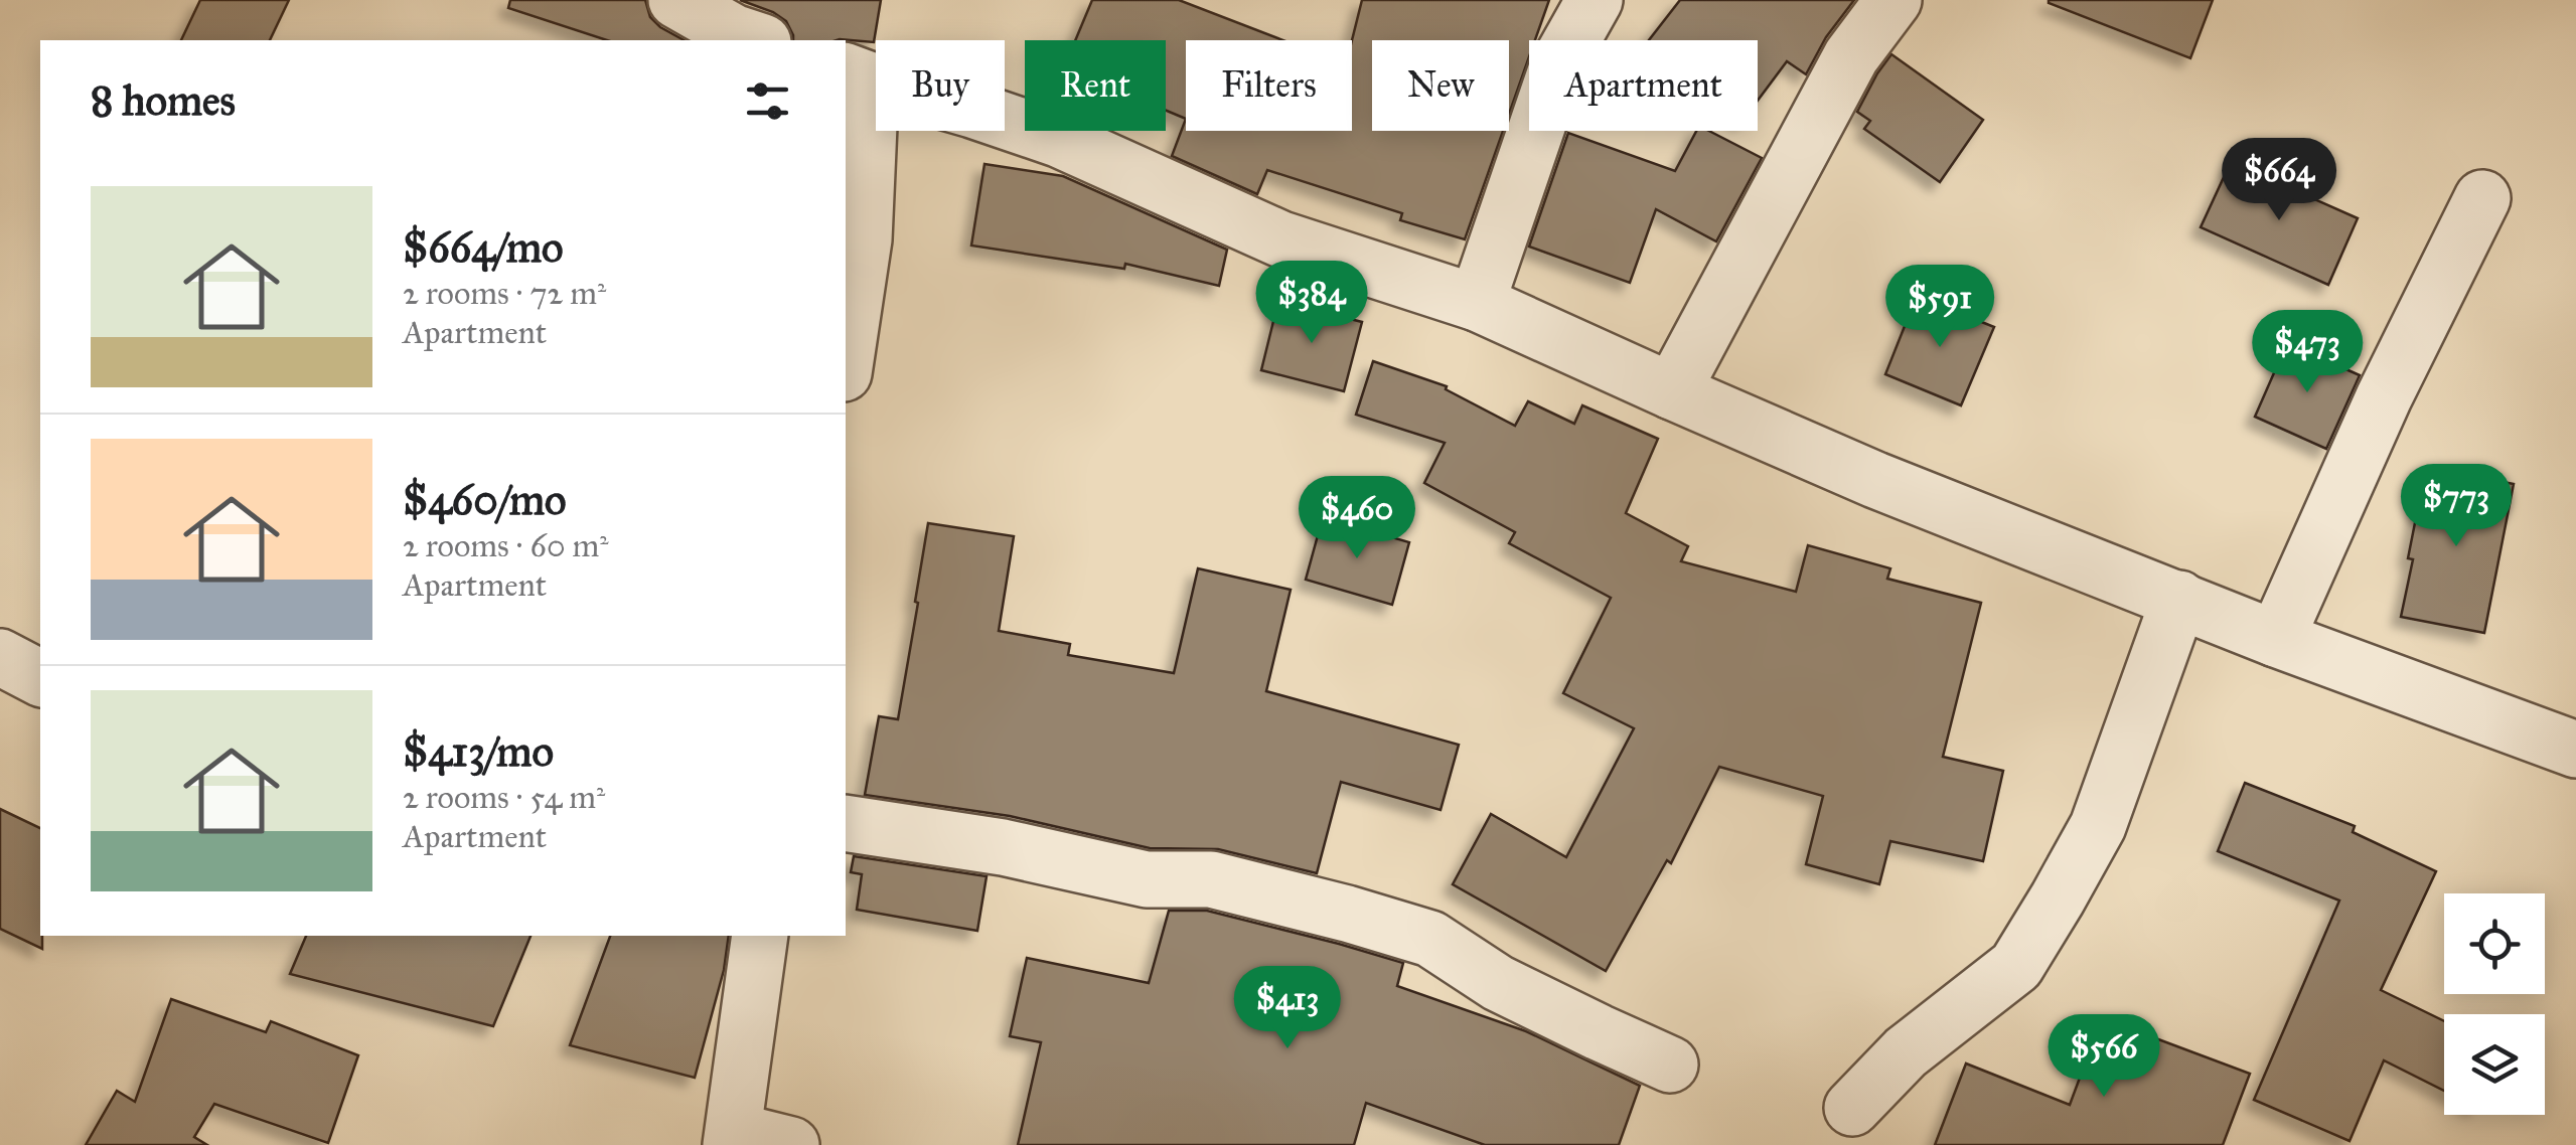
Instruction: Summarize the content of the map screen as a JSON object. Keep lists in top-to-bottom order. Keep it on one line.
{"page":{"chip":["Buy","Rent","Filters","New","Apartment"],"heading":"8 homes","price":["$664","$384","$591","$473","$773","$460","$413","$566"],"list":[{"name":"$664/mo","note":"2 rooms · 72 m² · Apartment"},{"name":"$460/mo","note":"2 rooms · 60 m² · Apartment"},{"name":"$413/mo","note":"2 rooms · 54 m² · Apartment"}]}}
